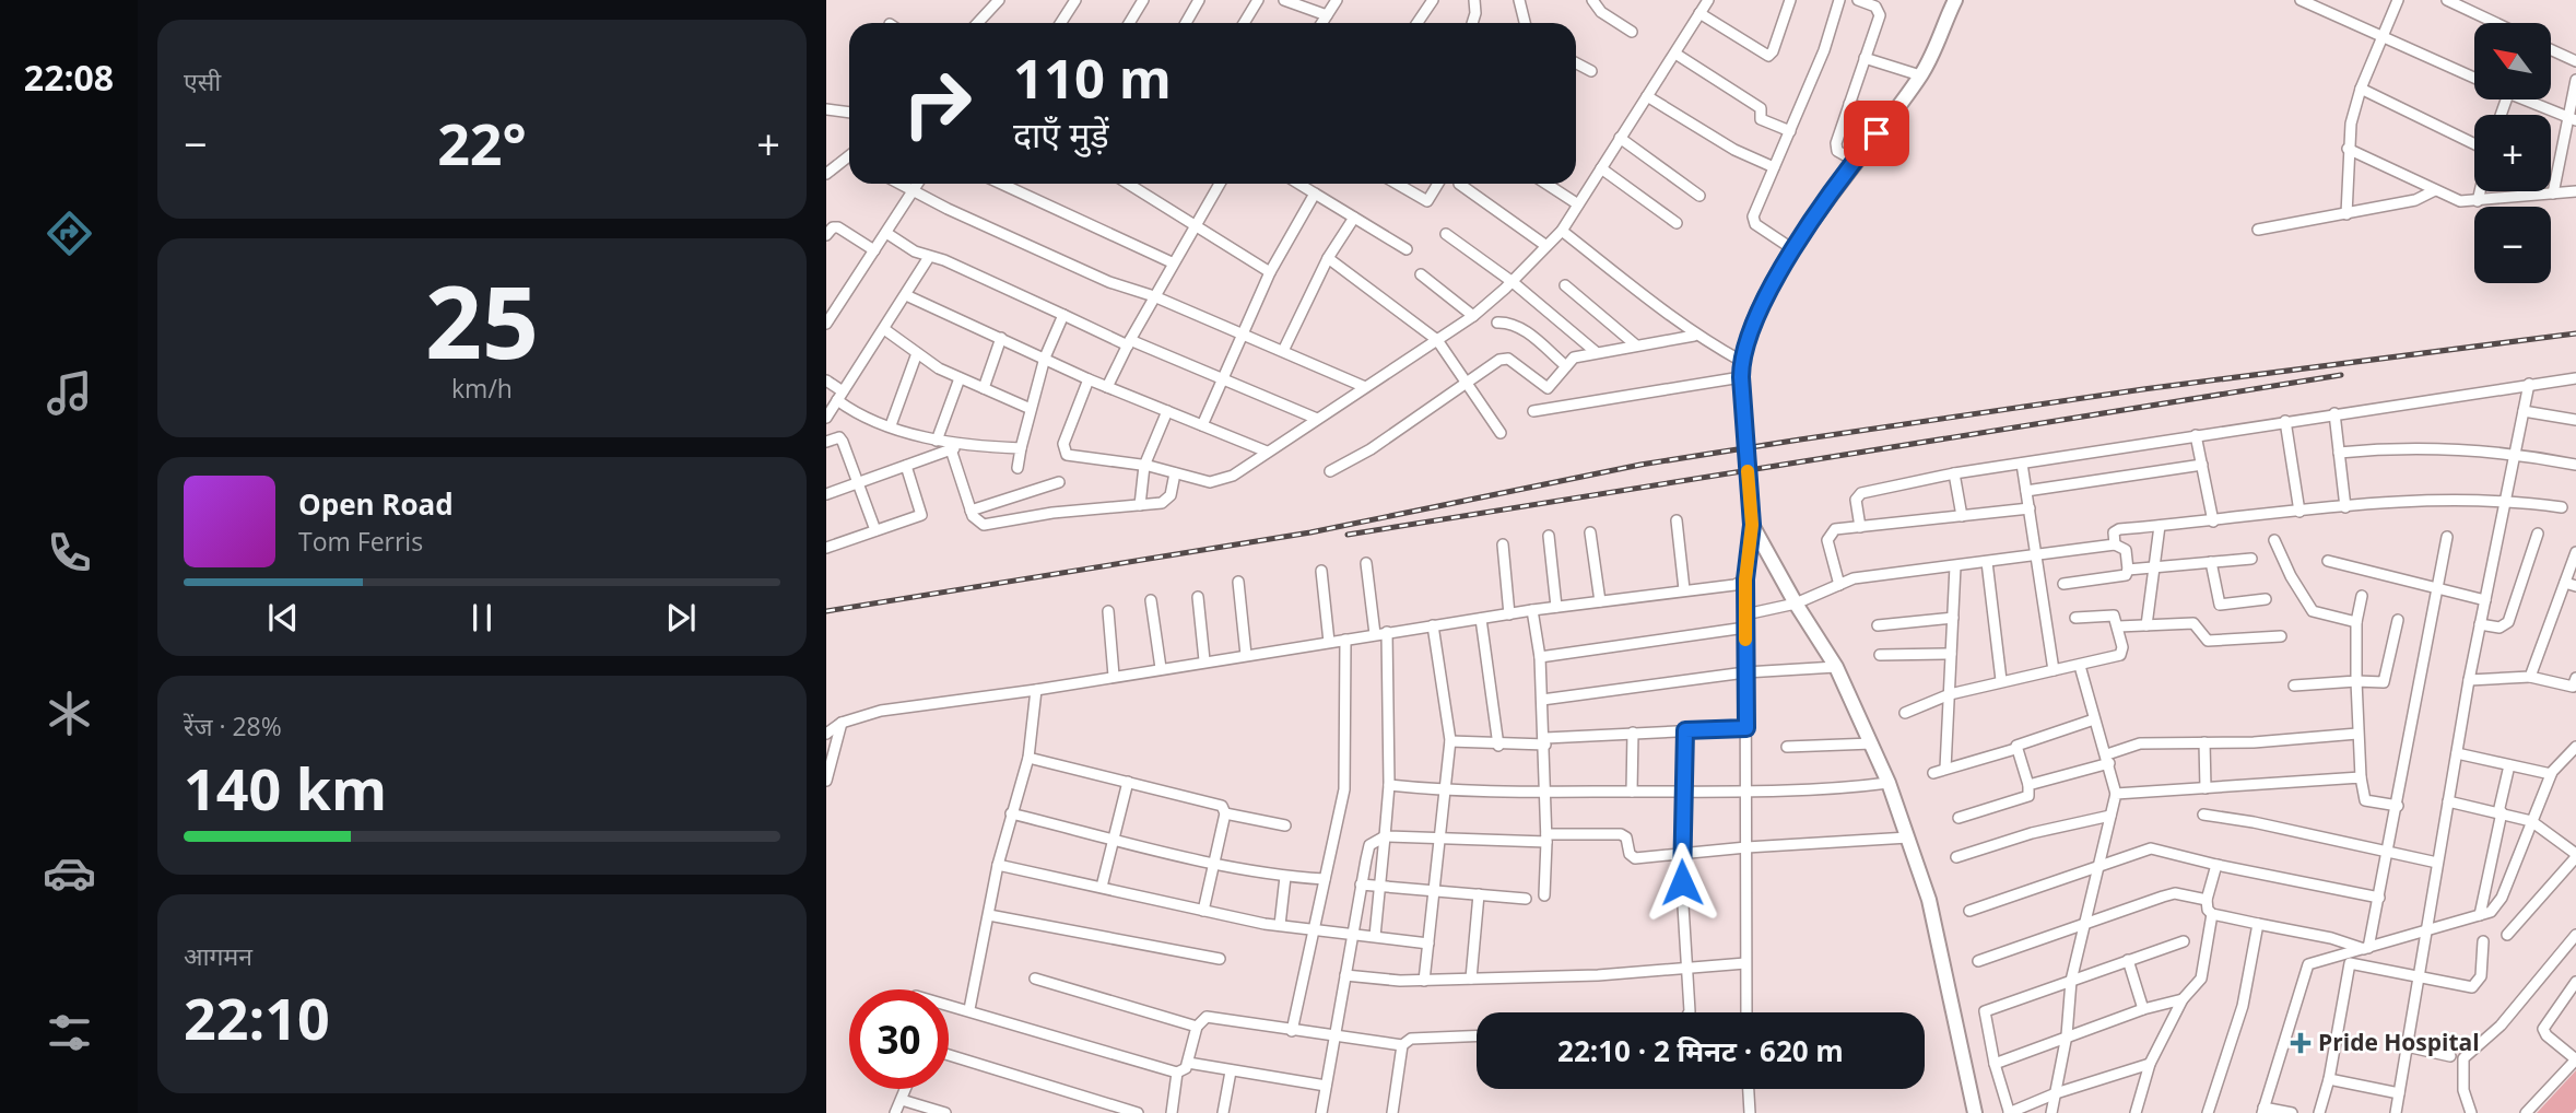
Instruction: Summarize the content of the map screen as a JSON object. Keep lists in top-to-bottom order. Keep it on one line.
{"places":{"health":["Pride Hospital"]},"north":"top left","page":{"tabs":"22:08","tile":["एसी",["25","km/h"],["रेंज · 28%","140 km"],["आगमन","22:10"]],"map_buttons":["+","−"],"turn":["110 m","दाएँ मुड़ें"],"heat":["−","22°","+"],"song":["Open Road","Tom Ferris"],"limit":"30","trip":"22:10 · 2 मिनट · 620 m"}}
